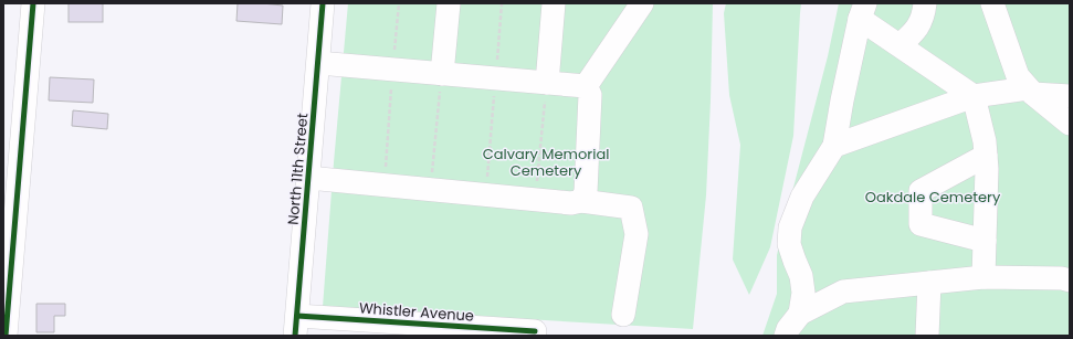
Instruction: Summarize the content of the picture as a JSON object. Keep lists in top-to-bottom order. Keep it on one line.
{"streets":{"street":["North 11th Street","Whistler Avenue"]},"crossings":[["North 11th Street","Whistler Avenue"]],"parks":["Calvary Memorial Cemetery","Oakdale Cemetery"]}
